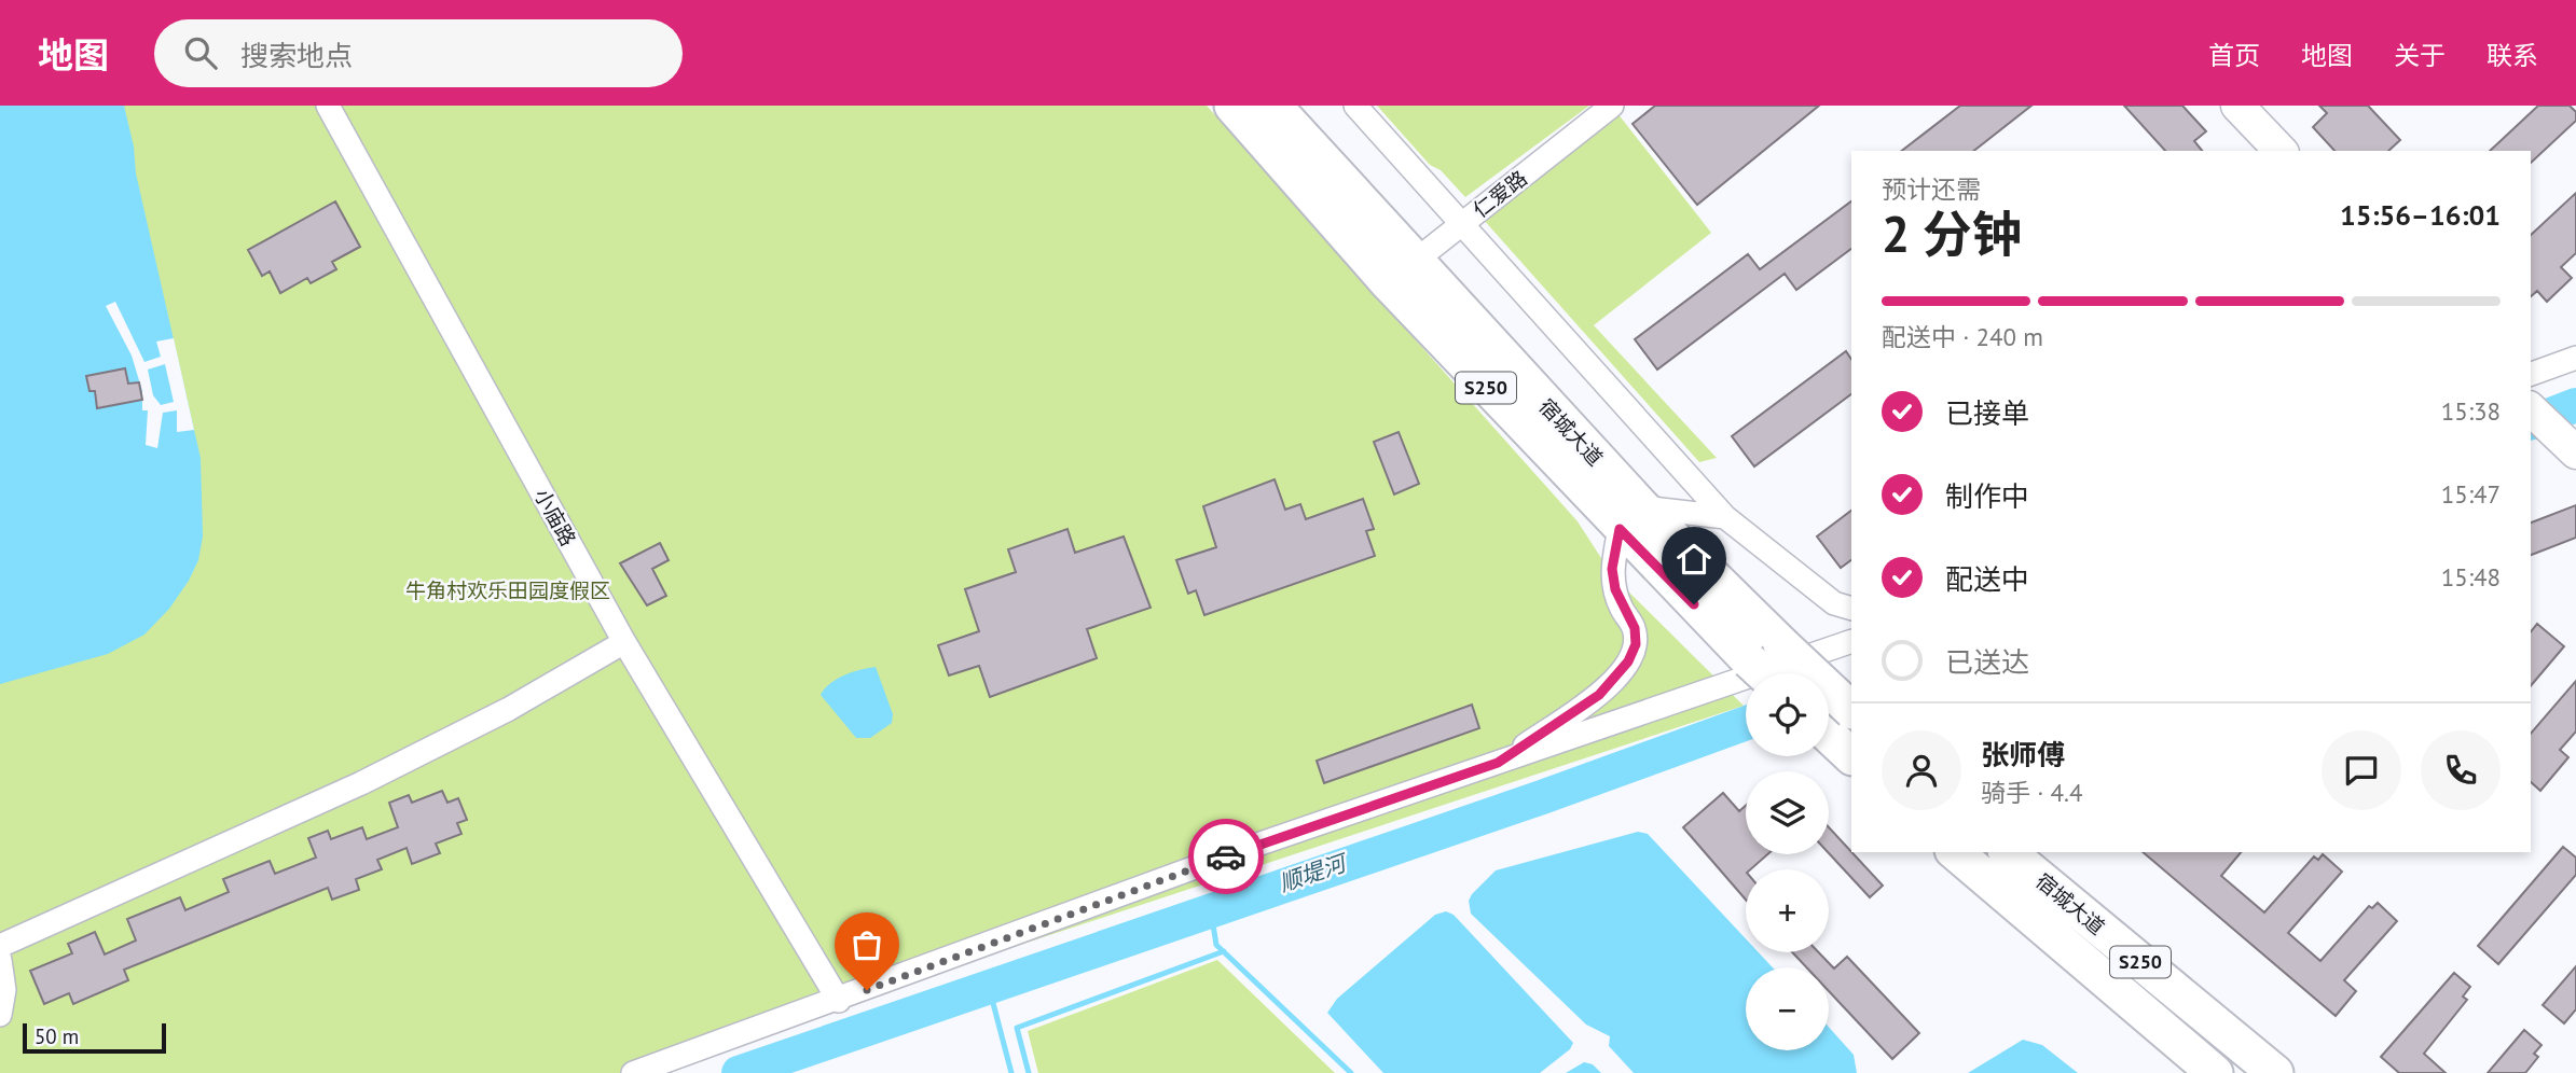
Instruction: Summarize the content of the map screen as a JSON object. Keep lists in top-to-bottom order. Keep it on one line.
{"streets":{"main road":["S250","宿城大道"],"street":["仁爱路","小庙路"]},"crossings":[["仁爱路","宿城大道"]],"water":["顺堤河"],"parks":["牛角村欢乐田园度假区"],"scale_bar":"50 m","page":{"header":"地图","search":"搜索地点","nav":["首页","地图","关于","联系"],"heading":["2 分钟","预计还需","15:56–16:01"],"panel":["张师傅","骑手 · 4.4"],"bar":"配送中 · 240 m","list":[["已接单","15:38"],["制作中","15:47"],["配送中","15:48"],"已送达"],"map_buttons":["+","−"],"scale":"50 m"}}
